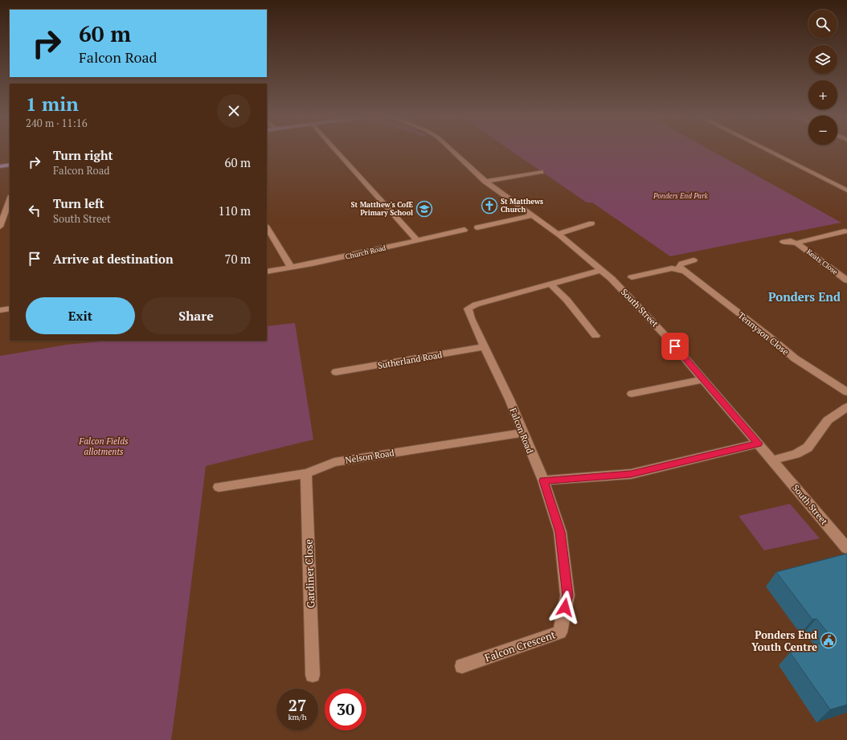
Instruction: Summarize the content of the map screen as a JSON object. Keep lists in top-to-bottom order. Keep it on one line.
{"streets":{"street":["Church Road","Keats Close","South Street","Tennyson Close","Sutherland Road","Falcon Road","Nelson Road","Gardiner Close","Falcon Crescent"]},"crossings":[["South Street","Falcon Road"],["Sutherland Road","Falcon Road"],["Falcon Road","Nelson Road"],["Falcon Road","Falcon Crescent"],["Nelson Road","Gardiner Close"]],"districts":["Ponders End"],"parks":["Ponders End Park","Falcon Fields allotments"],"places":{"church":["St Matthews Church"],"school or university":["St Matthew's CofE Primary School"],"public building":["Ponders End Youth Centre"]},"page":{"map_buttons":["+","−"],"turn":["60 m","Falcon Road"],"heading":["1 min","240 m · 11:16"],"list":[{"name":"Turn right","note":"Falcon Road","value":"60 m"},{"name":"Turn left","note":"South Street","value":"110 m"},{"name":"Arrive at destination","value":"70 m"}],"buttons":["Exit","Share"],"speed":"27 km/h","limit":"30"}}
